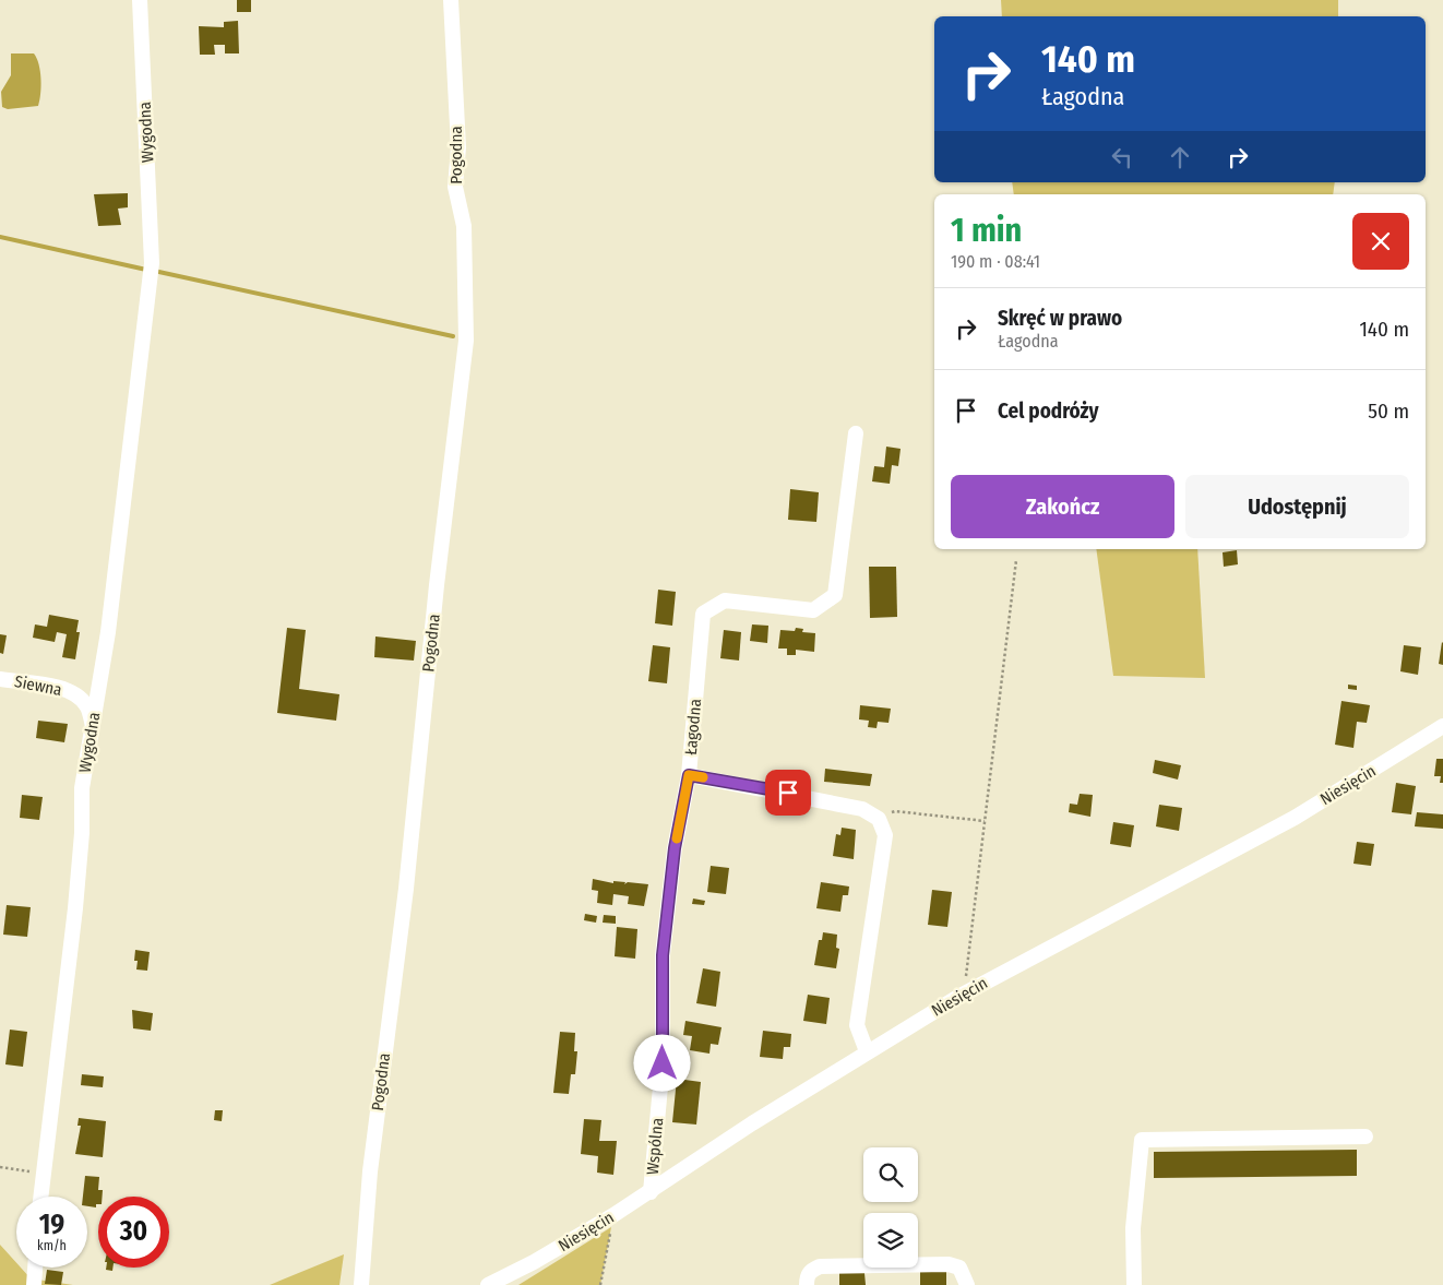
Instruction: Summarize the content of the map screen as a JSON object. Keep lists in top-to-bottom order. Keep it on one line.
{"streets":{"street":["Wygodna","Pogodna","Siewna","Łagodna","Niesięcin","Wspólna"]},"crossings":[["Wygodna","Siewna"],["Łagodna","Wspólna"],["Niesięcin","Wspólna"]],"page":{"turn":["140 m","Łagodna"],"heading":["1 min","190 m · 08:41"],"list":[{"name":"Skręć w prawo","note":"Łagodna","value":"140 m"},{"name":"Cel podróży","value":"50 m"}],"buttons":["Zakończ","Udostępnij"],"speed":"19 km/h","limit":"30"}}
